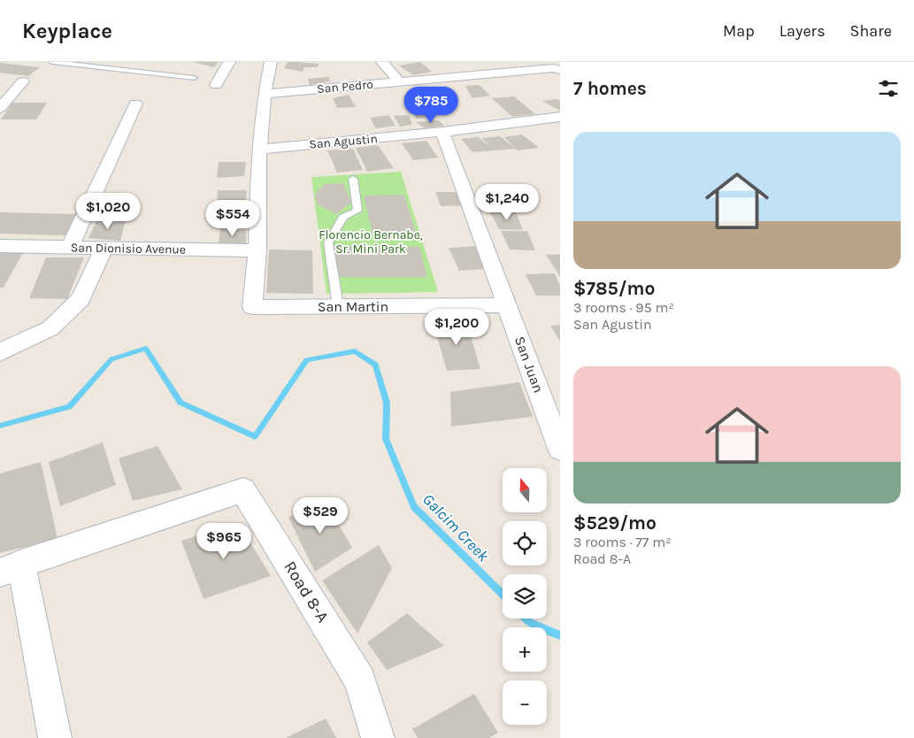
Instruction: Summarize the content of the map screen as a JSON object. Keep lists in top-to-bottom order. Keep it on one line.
{"streets":{"street":["San Pedro","San Agustin","San Dionisio Avenue","San Martin","San Juan","Road 8-A"]},"crossings":[["San Agustin","San Juan"],["San Dionisio Avenue","San Martin"],["San Martin","San Juan"]],"water":["Galcim Creek"],"parks":["Florencio Bernabe, Sr. Mini Park"],"north":"top","page":{"header":"Keyplace","nav":["Map","Layers","Share"],"heading":"7 homes","price":["$785","$1,240","$1,020","$554","$1,200","$529","$965"],"list":[{"name":"$785/mo","note":"3 rooms · 95 m² · San Agustin"},{"name":"$529/mo","note":"3 rooms · 77 m² · Road 8-A"}],"map_buttons":["+","−"]}}
